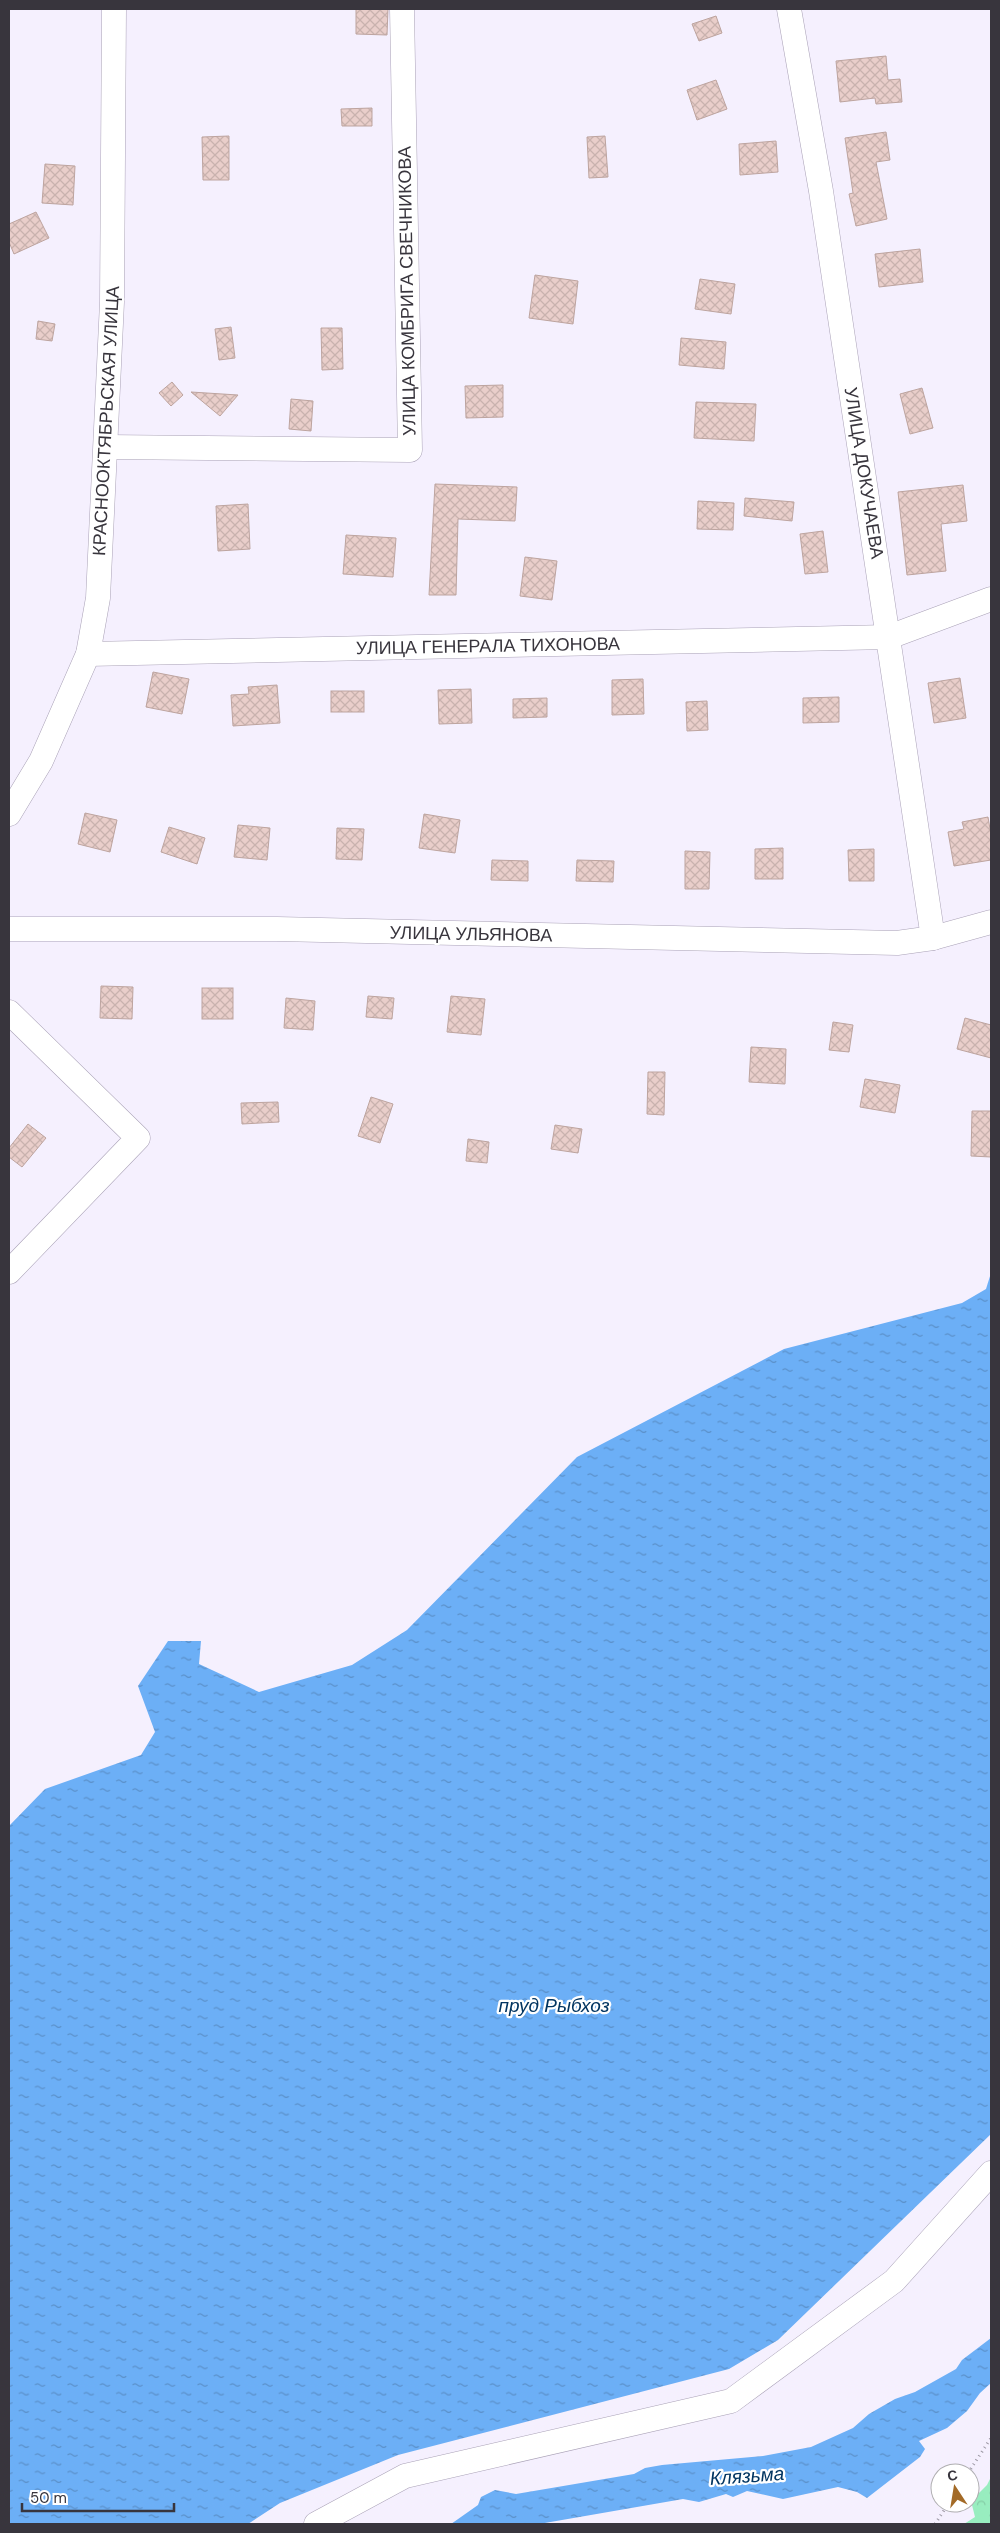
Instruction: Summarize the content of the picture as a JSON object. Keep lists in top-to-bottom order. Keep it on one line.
{"streets":{"street":["УЛИЦА КОМБРИГА СВЕЧНИКОВА","КРАСНООКТЯБРЬСКАЯ УЛИЦА","УЛИЦА ДОКУЧАЕВА","УЛИЦА ГЕНЕРАЛА ТИХОНОВА","УЛИЦА УЛЬЯНОВА"]},"crossings":[["УЛИЦА КОМБРИГА СВЕЧНИКОВА","КРАСНООКТЯБРЬСКАЯ УЛИЦА"],["КРАСНООКТЯБРЬСКАЯ УЛИЦА","УЛИЦА ГЕНЕРАЛА ТИХОНОВА"],["УЛИЦА ДОКУЧАЕВА","УЛИЦА ГЕНЕРАЛА ТИХОНОВА"],["УЛИЦА ДОКУЧАЕВА","УЛИЦА УЛЬЯНОВА"]],"water":["пруд Рыбхоз","Клязьма"],"scale_bar":"50 m","north":"top"}
